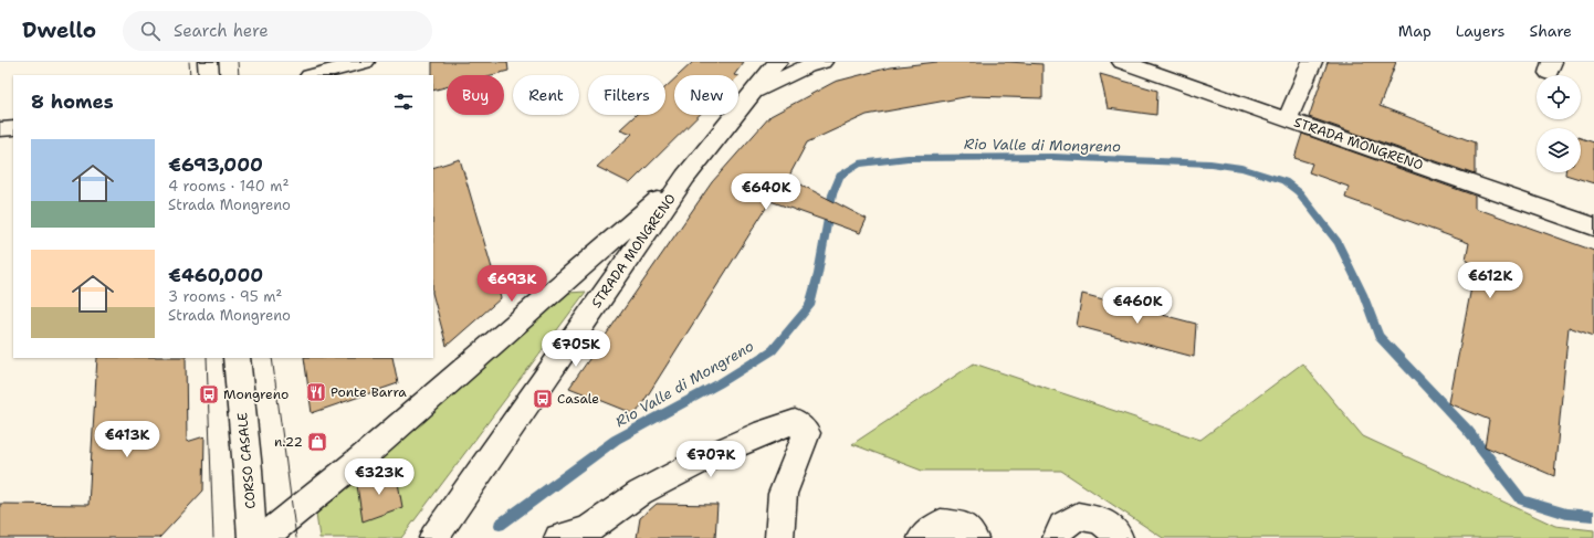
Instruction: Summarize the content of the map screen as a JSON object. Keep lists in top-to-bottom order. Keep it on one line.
{"streets":{"street":["STRADA MONGRENO","CORSO CASALE"]},"water":["Rio Valle di Mongreno"],"places":{"restaurant":["Ponte Barra"],"bus stop":["Mongreno","Casale"],"shop":["n.22"]},"page":{"header":"Dwello","search":"Search here","nav":["Map","Layers","Share"],"chip":["Buy","Rent","Filters","New"],"heading":"8 homes","list":[{"name":"€693,000","note":"4 rooms · 140 m² · Strada Mongreno"},{"name":"€460,000","note":"3 rooms · 95 m² · Strada Mongreno"}],"price":["€640K","€612K","€693K","€460K","€705K","€413K","€707K","€323K"]}}
